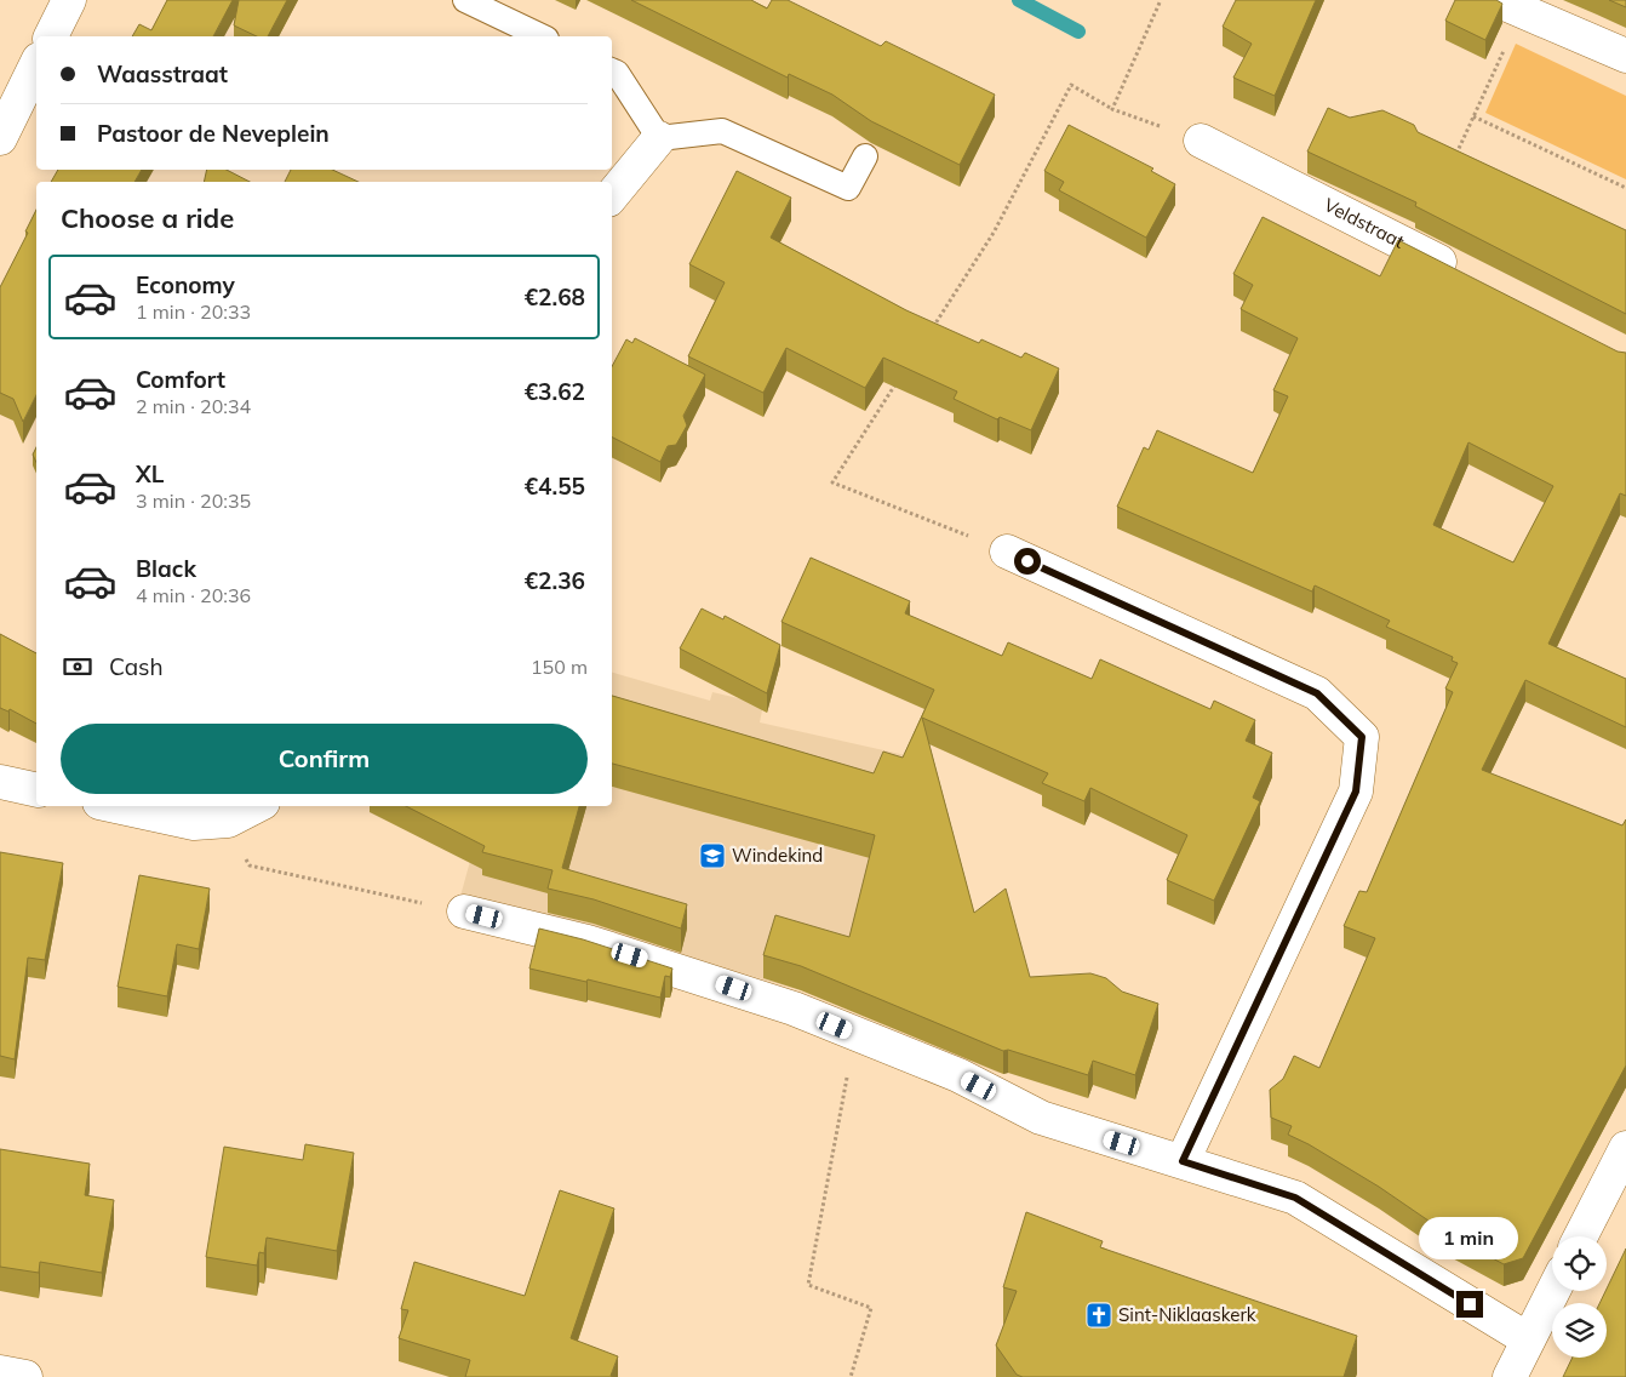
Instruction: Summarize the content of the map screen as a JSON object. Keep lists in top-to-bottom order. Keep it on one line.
{"streets":{"street":["Veldstraat"]},"places":{"school or university":["Windekind"],"church":["Sint-Niklaaskerk"]},"page":{"banner":["Waasstraat","Pastoor de Neveplein"],"heading":"Choose a ride","list":[{"name":"Economy","note":"1 min · 20:33","value":"€2.68"},{"name":"Comfort","note":"2 min · 20:34","value":"€3.62"},{"name":"XL","note":"3 min · 20:35","value":"€4.55"},{"name":"Black","note":"4 min · 20:36","value":"€2.36"}],"pay":["Cash","150 m"],"buttons":"Confirm","bubble":"1 min"}}
